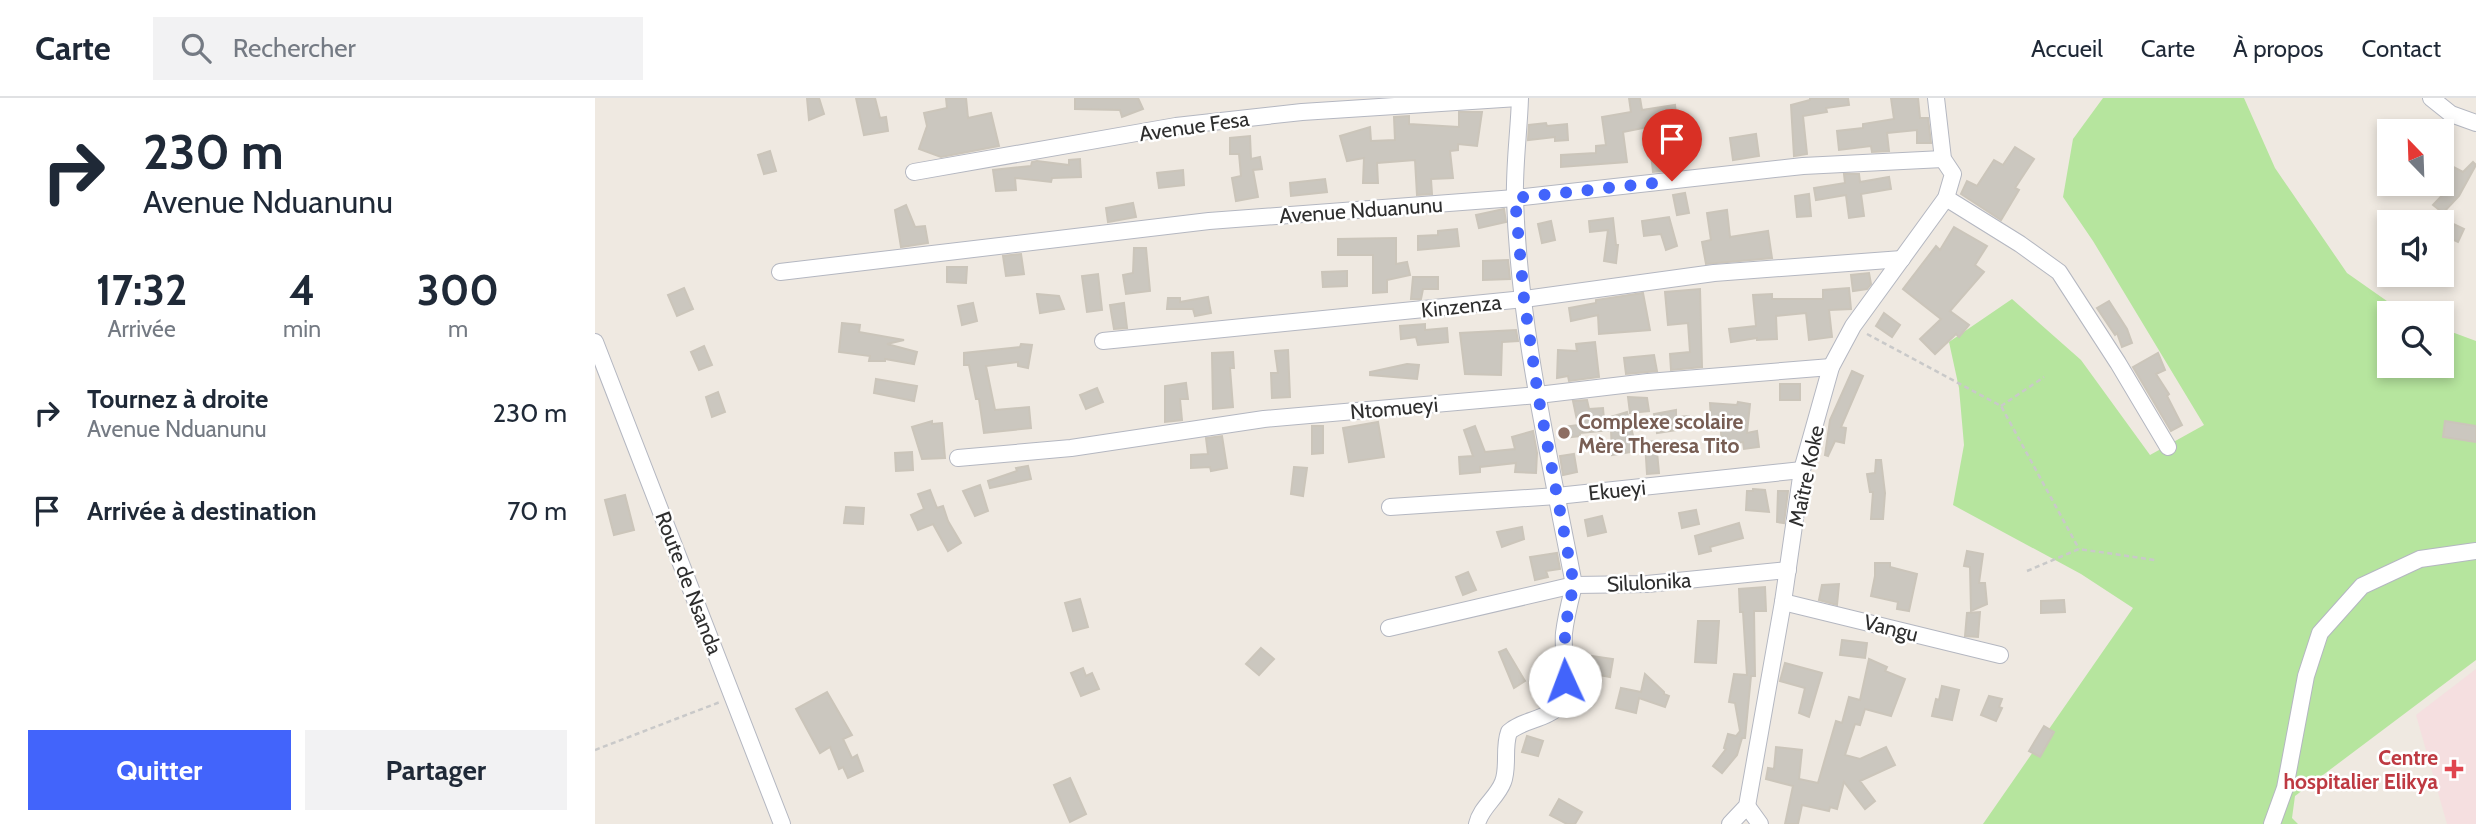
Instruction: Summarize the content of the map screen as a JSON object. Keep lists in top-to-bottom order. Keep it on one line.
{"streets":{"street":["Avenue Fesa","Avenue Nduanunu","Kinzenza","Ntomueyi","Maître Koke","Ekueyi","Silulonika","Route de Nsanda","Vangu"]},"crossings":[["Kinzenza","Maître Koke"],["Ntomueyi","Maître Koke"],["Maître Koke","Ekueyi"],["Maître Koke","Silulonika"],["Maître Koke","Vangu"]],"places":{"other":["Complexe scolaire Mère Theresa Tito"],"health":["Centre hospitalier Elikya"]},"north":"top left","page":{"header":"Carte","search":"Rechercher","nav":["Accueil","Carte","À propos","Contact"],"turn":["230 m","Avenue Nduanunu"],"eta":["17:32","Arrivée","4","min","300","m"],"list":[{"name":"Tournez à droite","note":"Avenue Nduanunu","value":"230 m"},{"name":"Arrivée à destination","value":"70 m"}],"buttons":["Quitter","Partager"]}}
